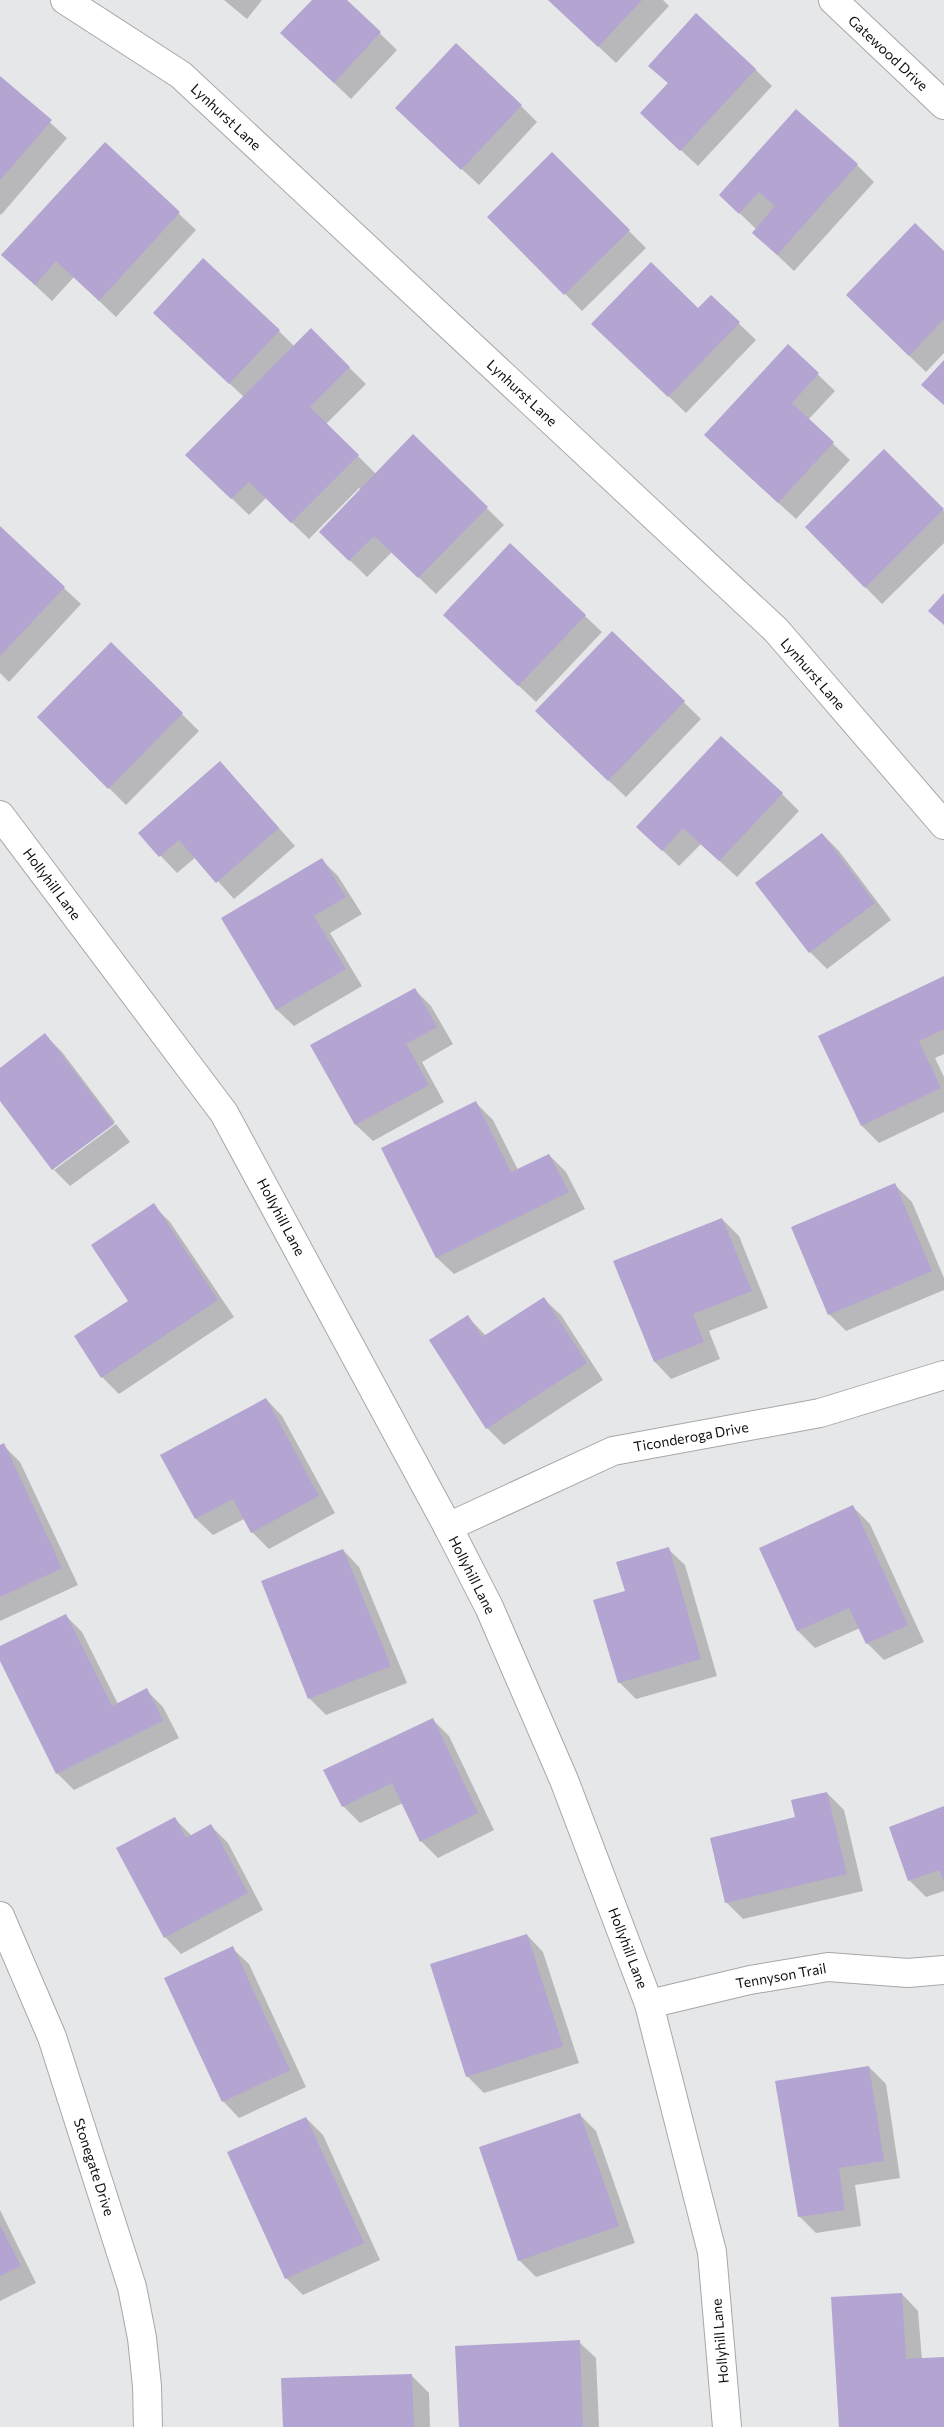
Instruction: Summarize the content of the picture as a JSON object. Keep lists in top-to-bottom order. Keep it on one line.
{"streets":{"street":["Gatewood Drive","Lynhurst Lane","Hollyhill Lane","Ticonderoga Drive","Tennyson Trail","Stonegate Drive"]},"crossings":[["Hollyhill Lane","Ticonderoga Drive"],["Hollyhill Lane","Tennyson Trail"]]}
